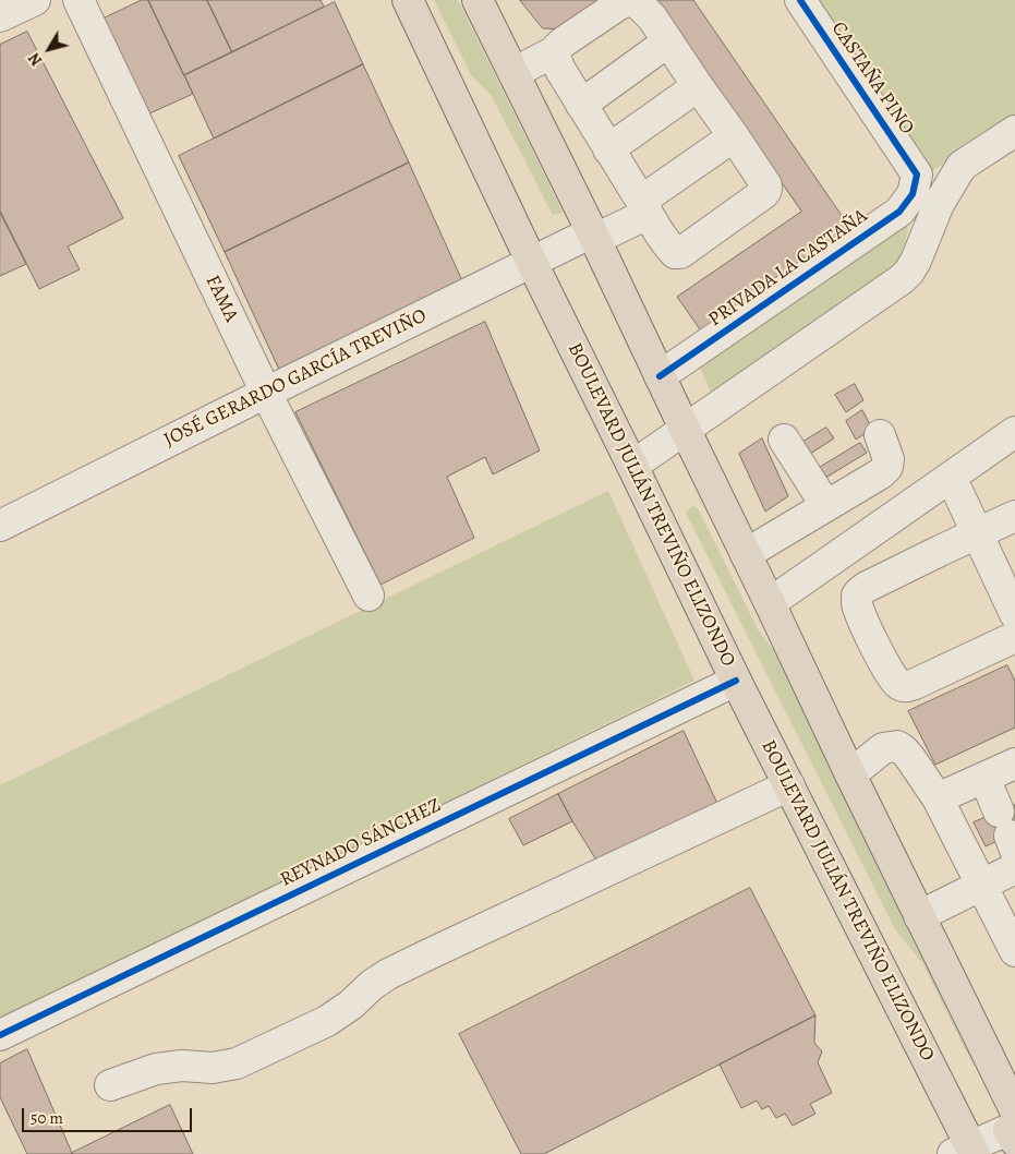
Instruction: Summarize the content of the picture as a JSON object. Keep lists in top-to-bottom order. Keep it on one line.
{"streets":{"main road":["BOULEVARD JULIÁN TREVIÑO ELIZONDO"],"street":["CASTAÑA PINO","PRIVADA LA CASTAÑA","FAMA","JOSÉ GERARDO GARCÍA TREVIÑO","REYNADO SÁNCHEZ"]},"crossings":[["CASTAÑA PINO","PRIVADA LA CASTAÑA"],["PRIVADA LA CASTAÑA","BOULEVARD JULIÁN TREVIÑO ELIZONDO"],["FAMA","JOSÉ GERARDO GARCÍA TREVIÑO"],["JOSÉ GERARDO GARCÍA TREVIÑO","BOULEVARD JULIÁN TREVIÑO ELIZONDO"],["BOULEVARD JULIÁN TREVIÑO ELIZONDO","REYNADO SÁNCHEZ"]],"scale_bar":"50 m","north":"bottom left"}
